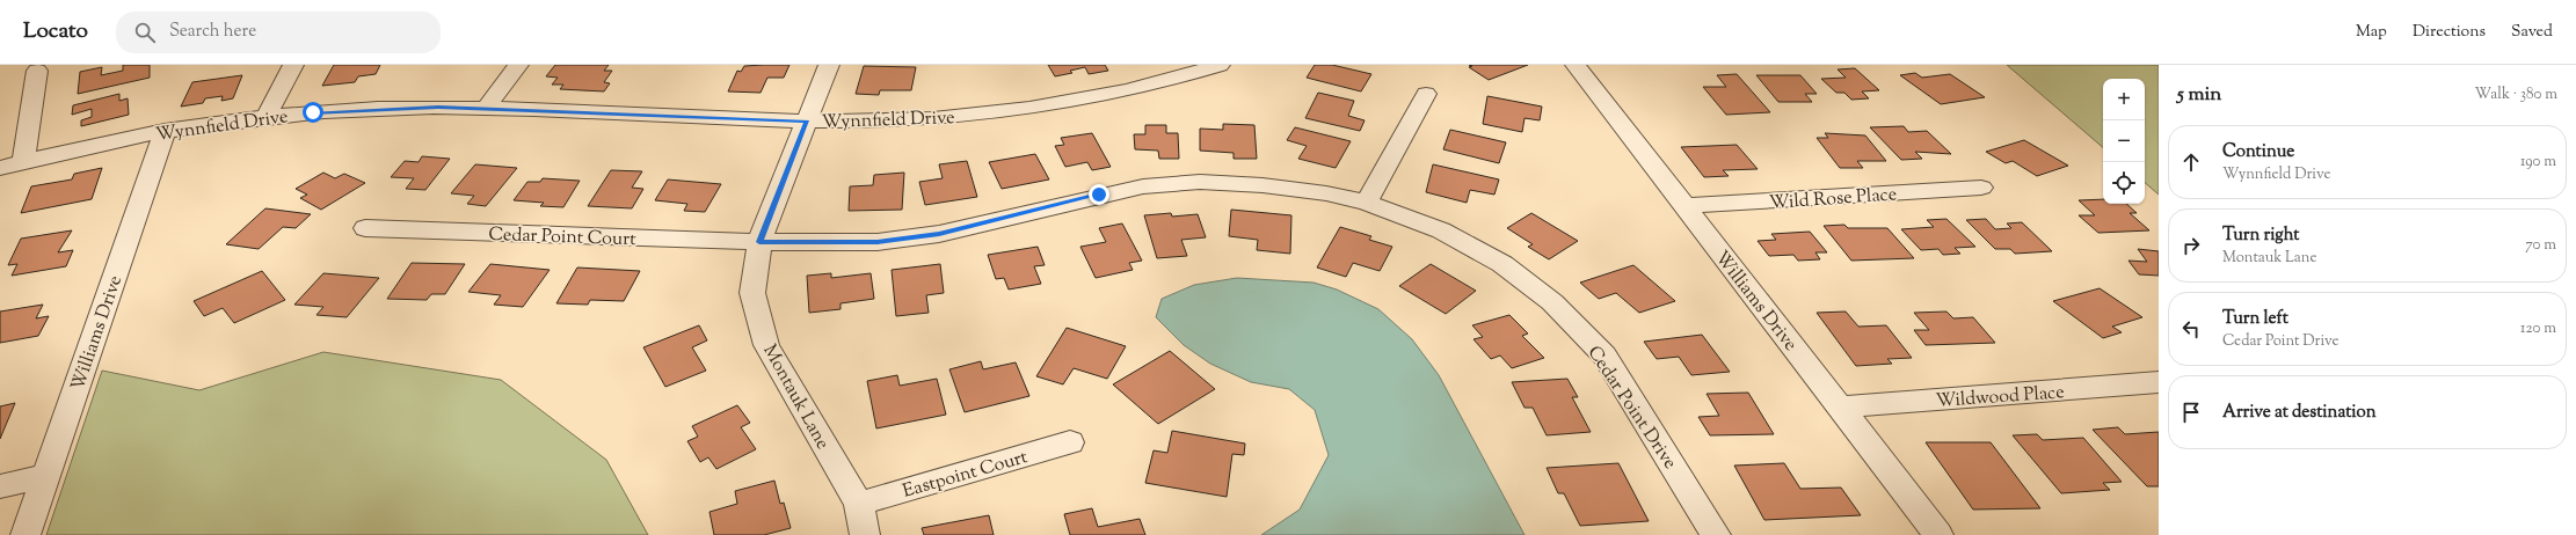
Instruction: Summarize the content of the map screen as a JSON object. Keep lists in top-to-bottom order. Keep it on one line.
{"streets":{"street":["Wynnfield Drive","Wild Rose Place","Cedar Point Court","Williams Drive","Wildwood Place","Montauk Lane","Cedar Point Drive","Eastpoint Court"]},"crossings":[["Wynnfield Drive","Williams Drive"],["Wynnfield Drive","Montauk Lane"],["Wild Rose Place","Williams Drive"],["Cedar Point Court","Montauk Lane"],["Cedar Point Court","Cedar Point Drive"],["Williams Drive","Wildwood Place"],["Montauk Lane","Cedar Point Drive"],["Montauk Lane","Eastpoint Court"]],"page":{"header":"Locato","search":"Search here","nav":["Map","Directions","Saved"],"heading":["5 min","Walk · 380 m"],"map_buttons":["+","−"],"list":[["Continue","Wynnfield Drive","190 m"],["Turn right","Montauk Lane","70 m"],["Turn left","Cedar Point Drive","120 m"],"Arrive at destination"]}}
